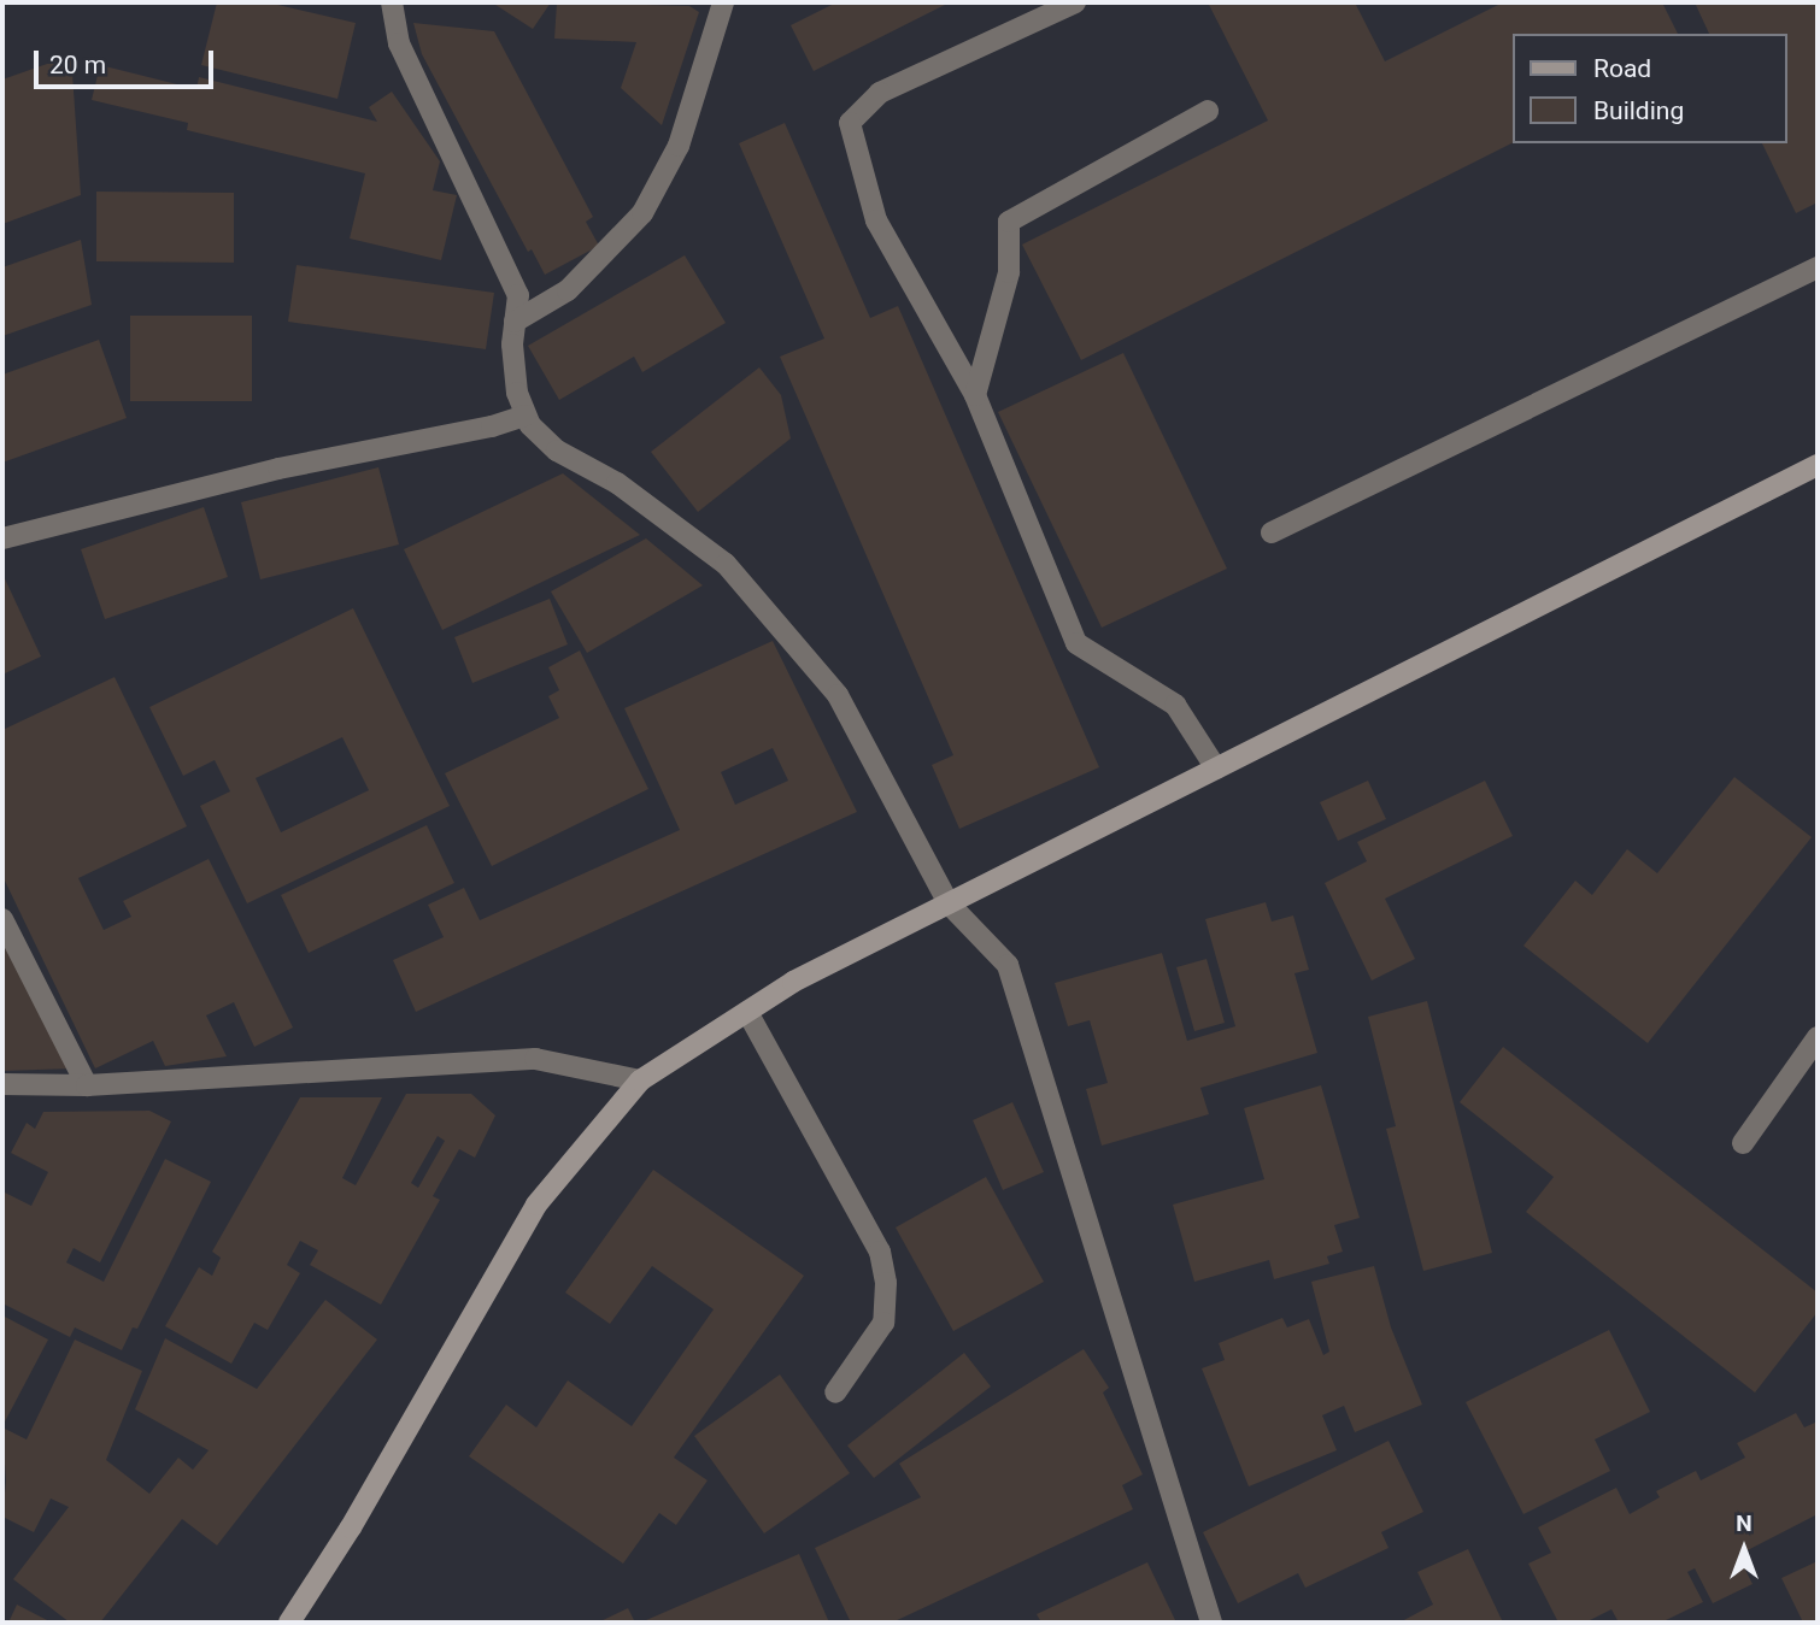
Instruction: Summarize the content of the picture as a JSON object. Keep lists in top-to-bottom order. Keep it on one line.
{"legend":["Road","Building"],"scale_bar":"20 m","north":"top"}
